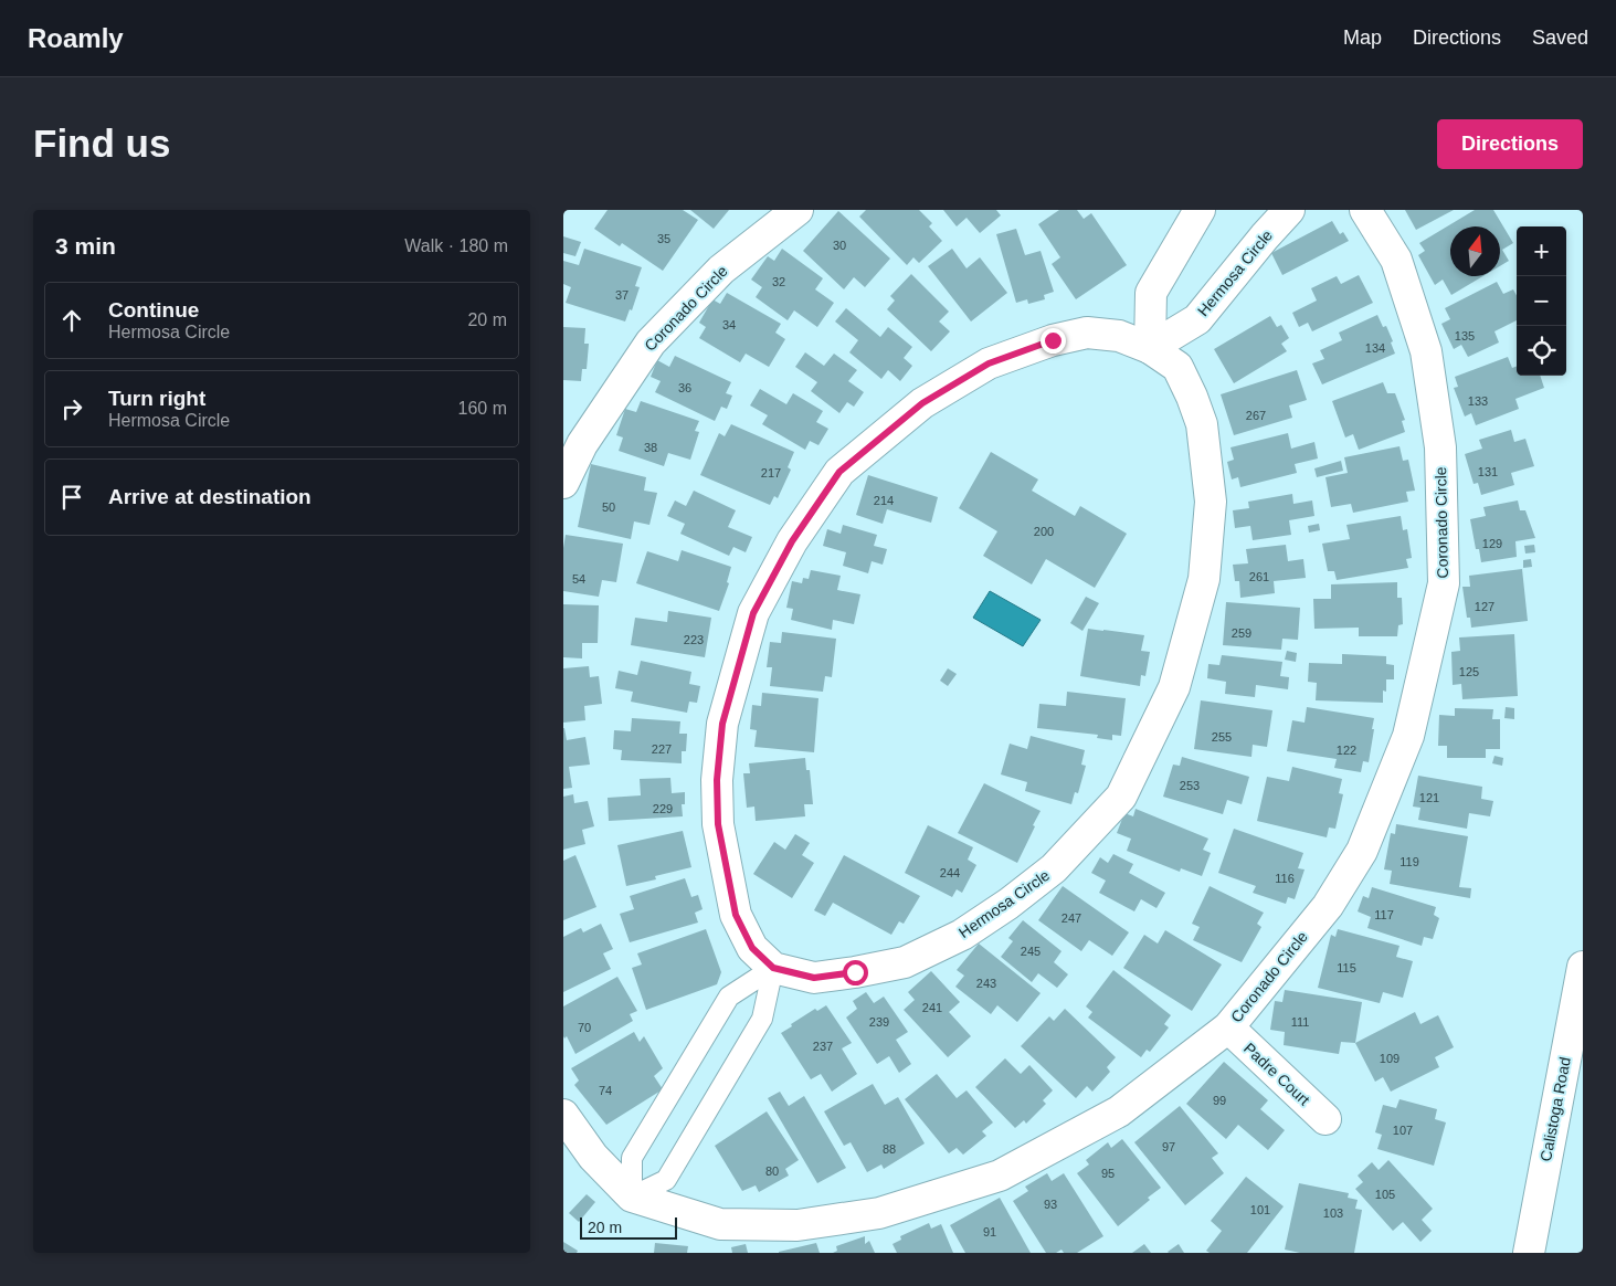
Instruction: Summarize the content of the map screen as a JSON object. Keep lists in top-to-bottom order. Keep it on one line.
{"streets":{"street":["Hermosa Circle","Coronado Circle","Padre Court","Calistoga Road"]},"crossings":[["Coronado Circle","Padre Court"]],"house_numbers":["35","30","32","37","34","135","134","36","133","267","38","131","217","214","50","200","129","261","54","127","259","223","125","255","227","122","253","121","229","119","244","116","117","247","245","115","243","241","239","111","70","237","109","74","99","107","97","88","80","95","105","93","101","103","91"],"scale_bar":"20 m","north":"top","page":{"header":"Roamly","nav":["Map","Directions","Saved"],"buttons":"Directions","title":"Find us","heading":["3 min","Walk · 180 m"],"map_buttons":["+","−"],"list":[["Continue","Hermosa Circle","20 m"],["Turn right","Hermosa Circle","160 m"],"Arrive at destination"],"scale":"20 m"}}
